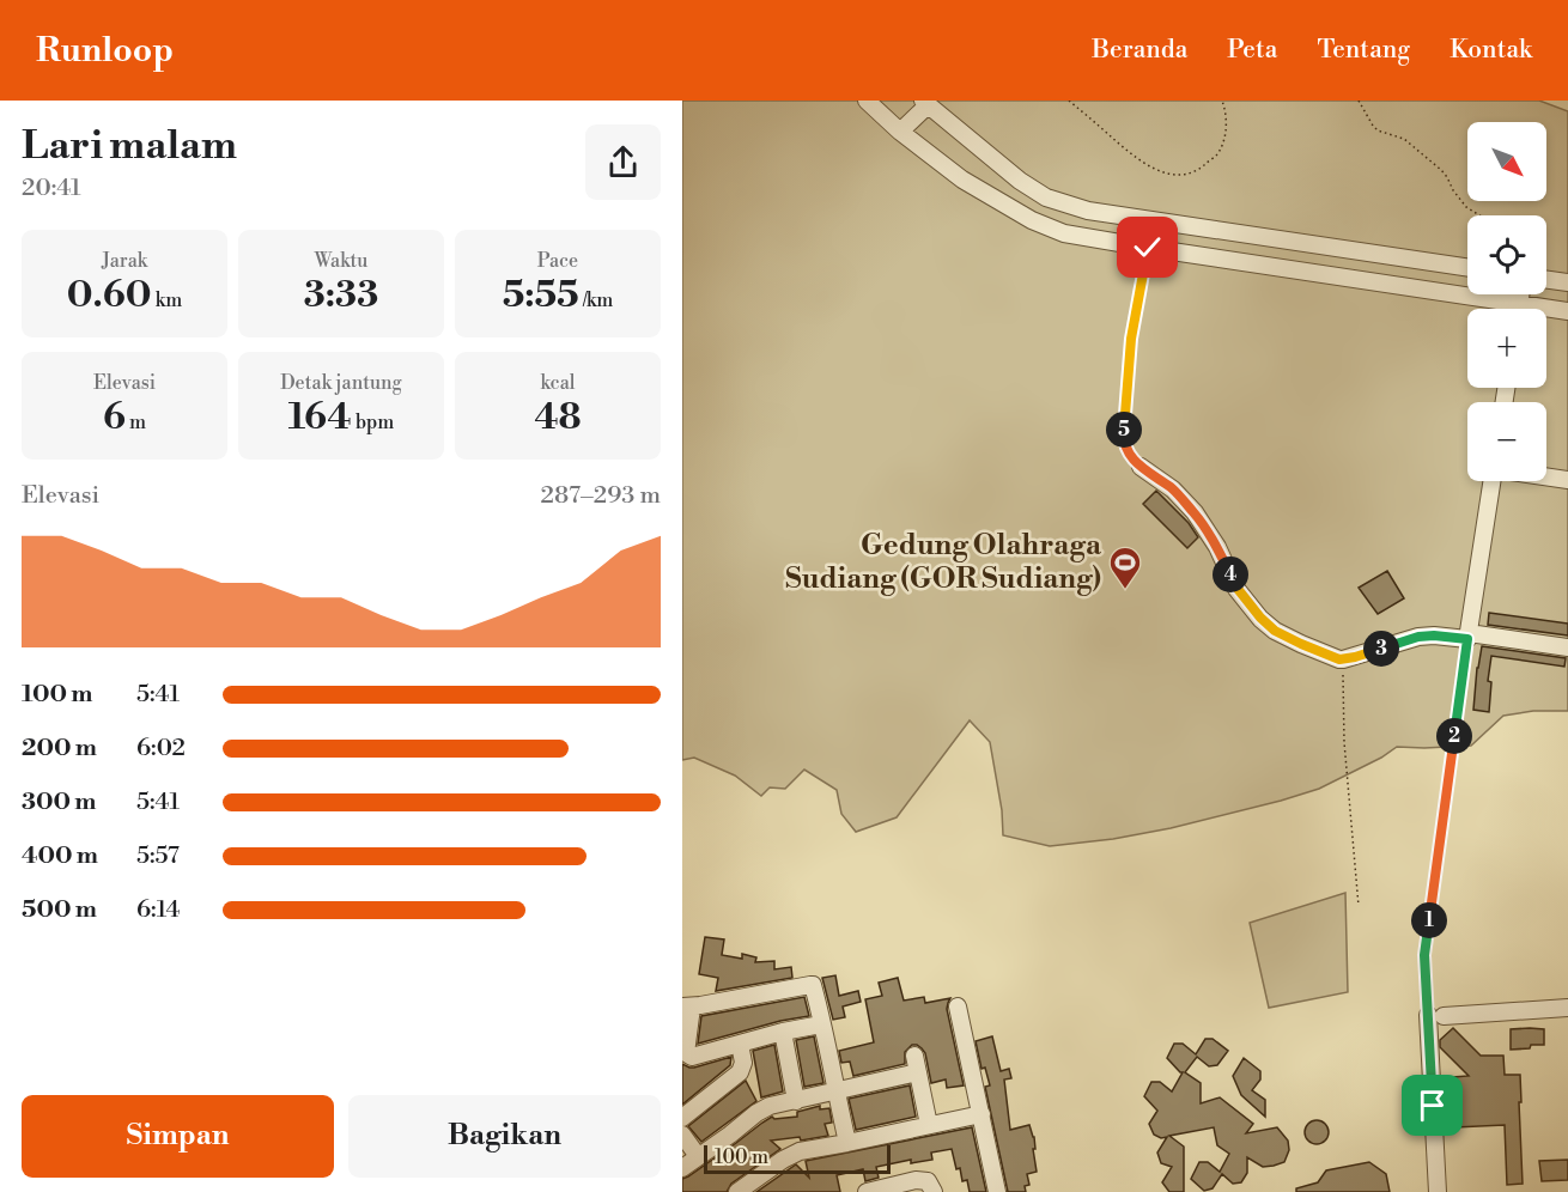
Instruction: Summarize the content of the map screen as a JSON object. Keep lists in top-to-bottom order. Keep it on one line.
{"places":{"sports":["Gedung Olahraga Sudiang (GOR Sudiang)"]},"scale_bar":"100 m","north":"bottom right","page":{"header":"Runloop","nav":["Beranda","Peta","Tentang","Kontak"],"heading":["Lari malam","20:41"],"map_buttons":["+","−"],"stats":[["Jarak","0.60 km"],["Waktu","3:33"],["Pace","5:55 /km"],["Elevasi","6 m"],["Detak jantung","164 bpm"],["kcal","48"]],"pins":["5","4","3","2","1"],"chart":["Elevasi","287–293 m"],"list":[{"name":"100 m","note":"5:41"},{"name":"200 m","note":"6:02"},{"name":"300 m","note":"5:41"},{"name":"400 m","note":"5:57"},{"name":"500 m","note":"6:14"}],"buttons":["Simpan","Bagikan"],"scale":"100 m"}}
